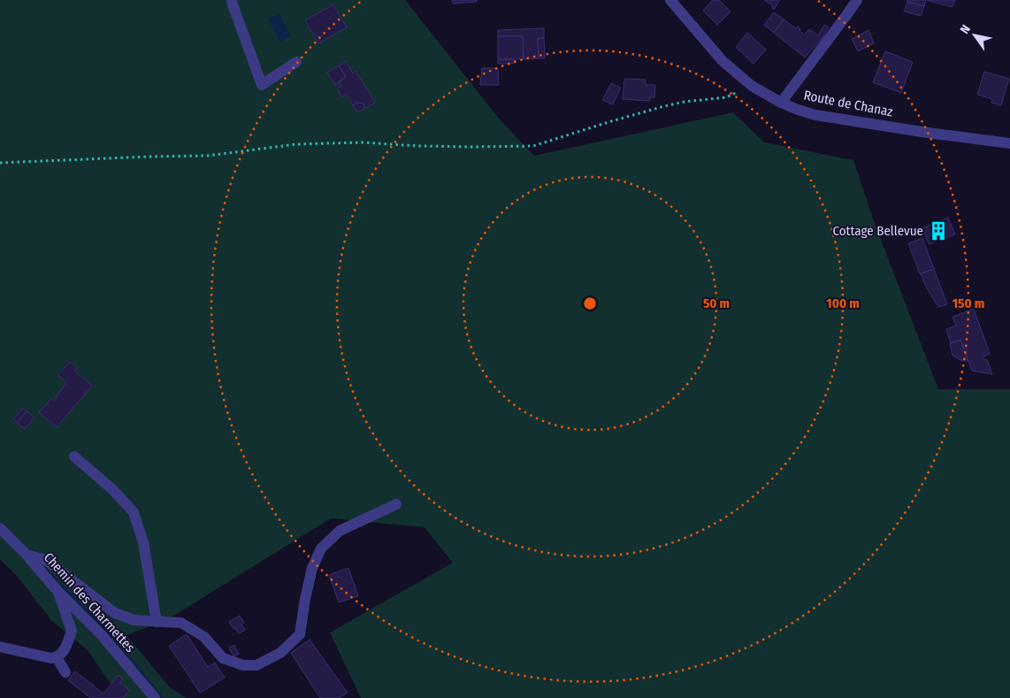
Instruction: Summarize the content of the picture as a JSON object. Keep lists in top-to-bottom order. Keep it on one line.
{"streets":{"street":["Route de Chanaz","Chemin des Charmettes"]},"places":{"building":["Cottage Bellevue"]},"north":"top left","rings":["50 m","100 m","150 m"]}
